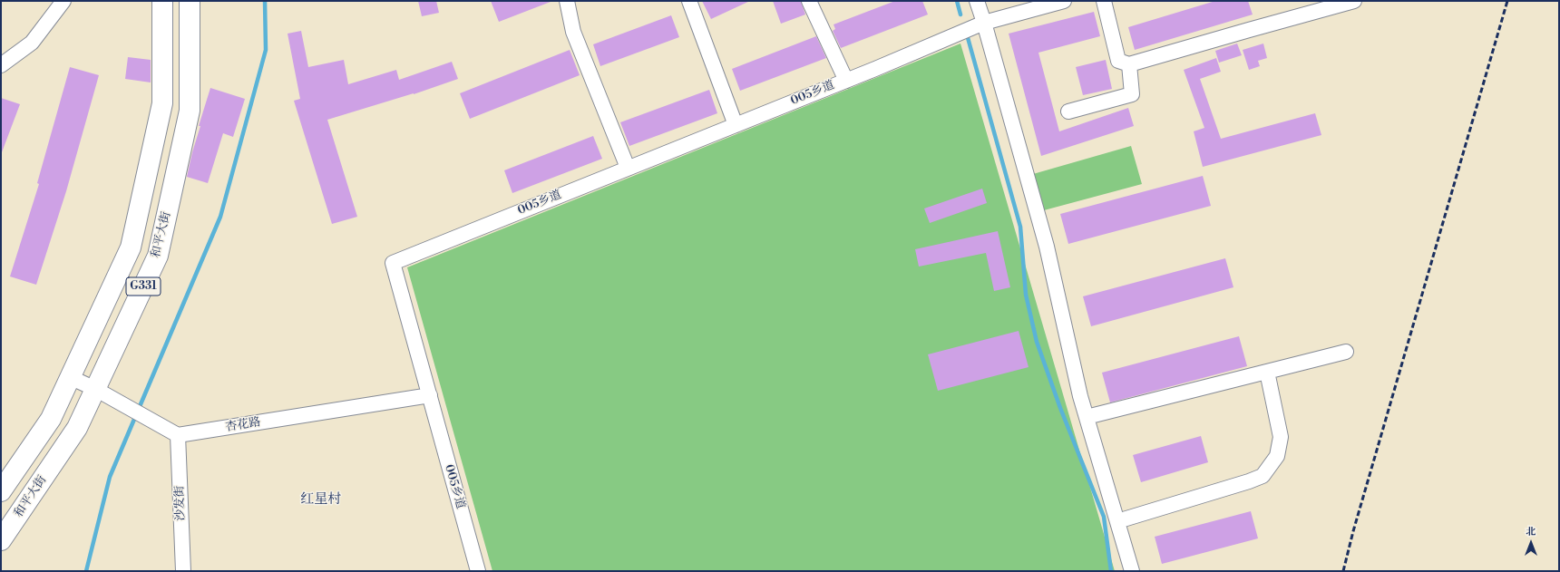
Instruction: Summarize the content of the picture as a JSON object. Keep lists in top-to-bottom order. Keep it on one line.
{"streets":{"highway":["和平大街","G331"],"street":["005乡道","杏花路","沙发街"]},"crossings":[["005乡道","杏花路"],["杏花路","沙发街"]],"districts":["红星村"],"north":"top"}
